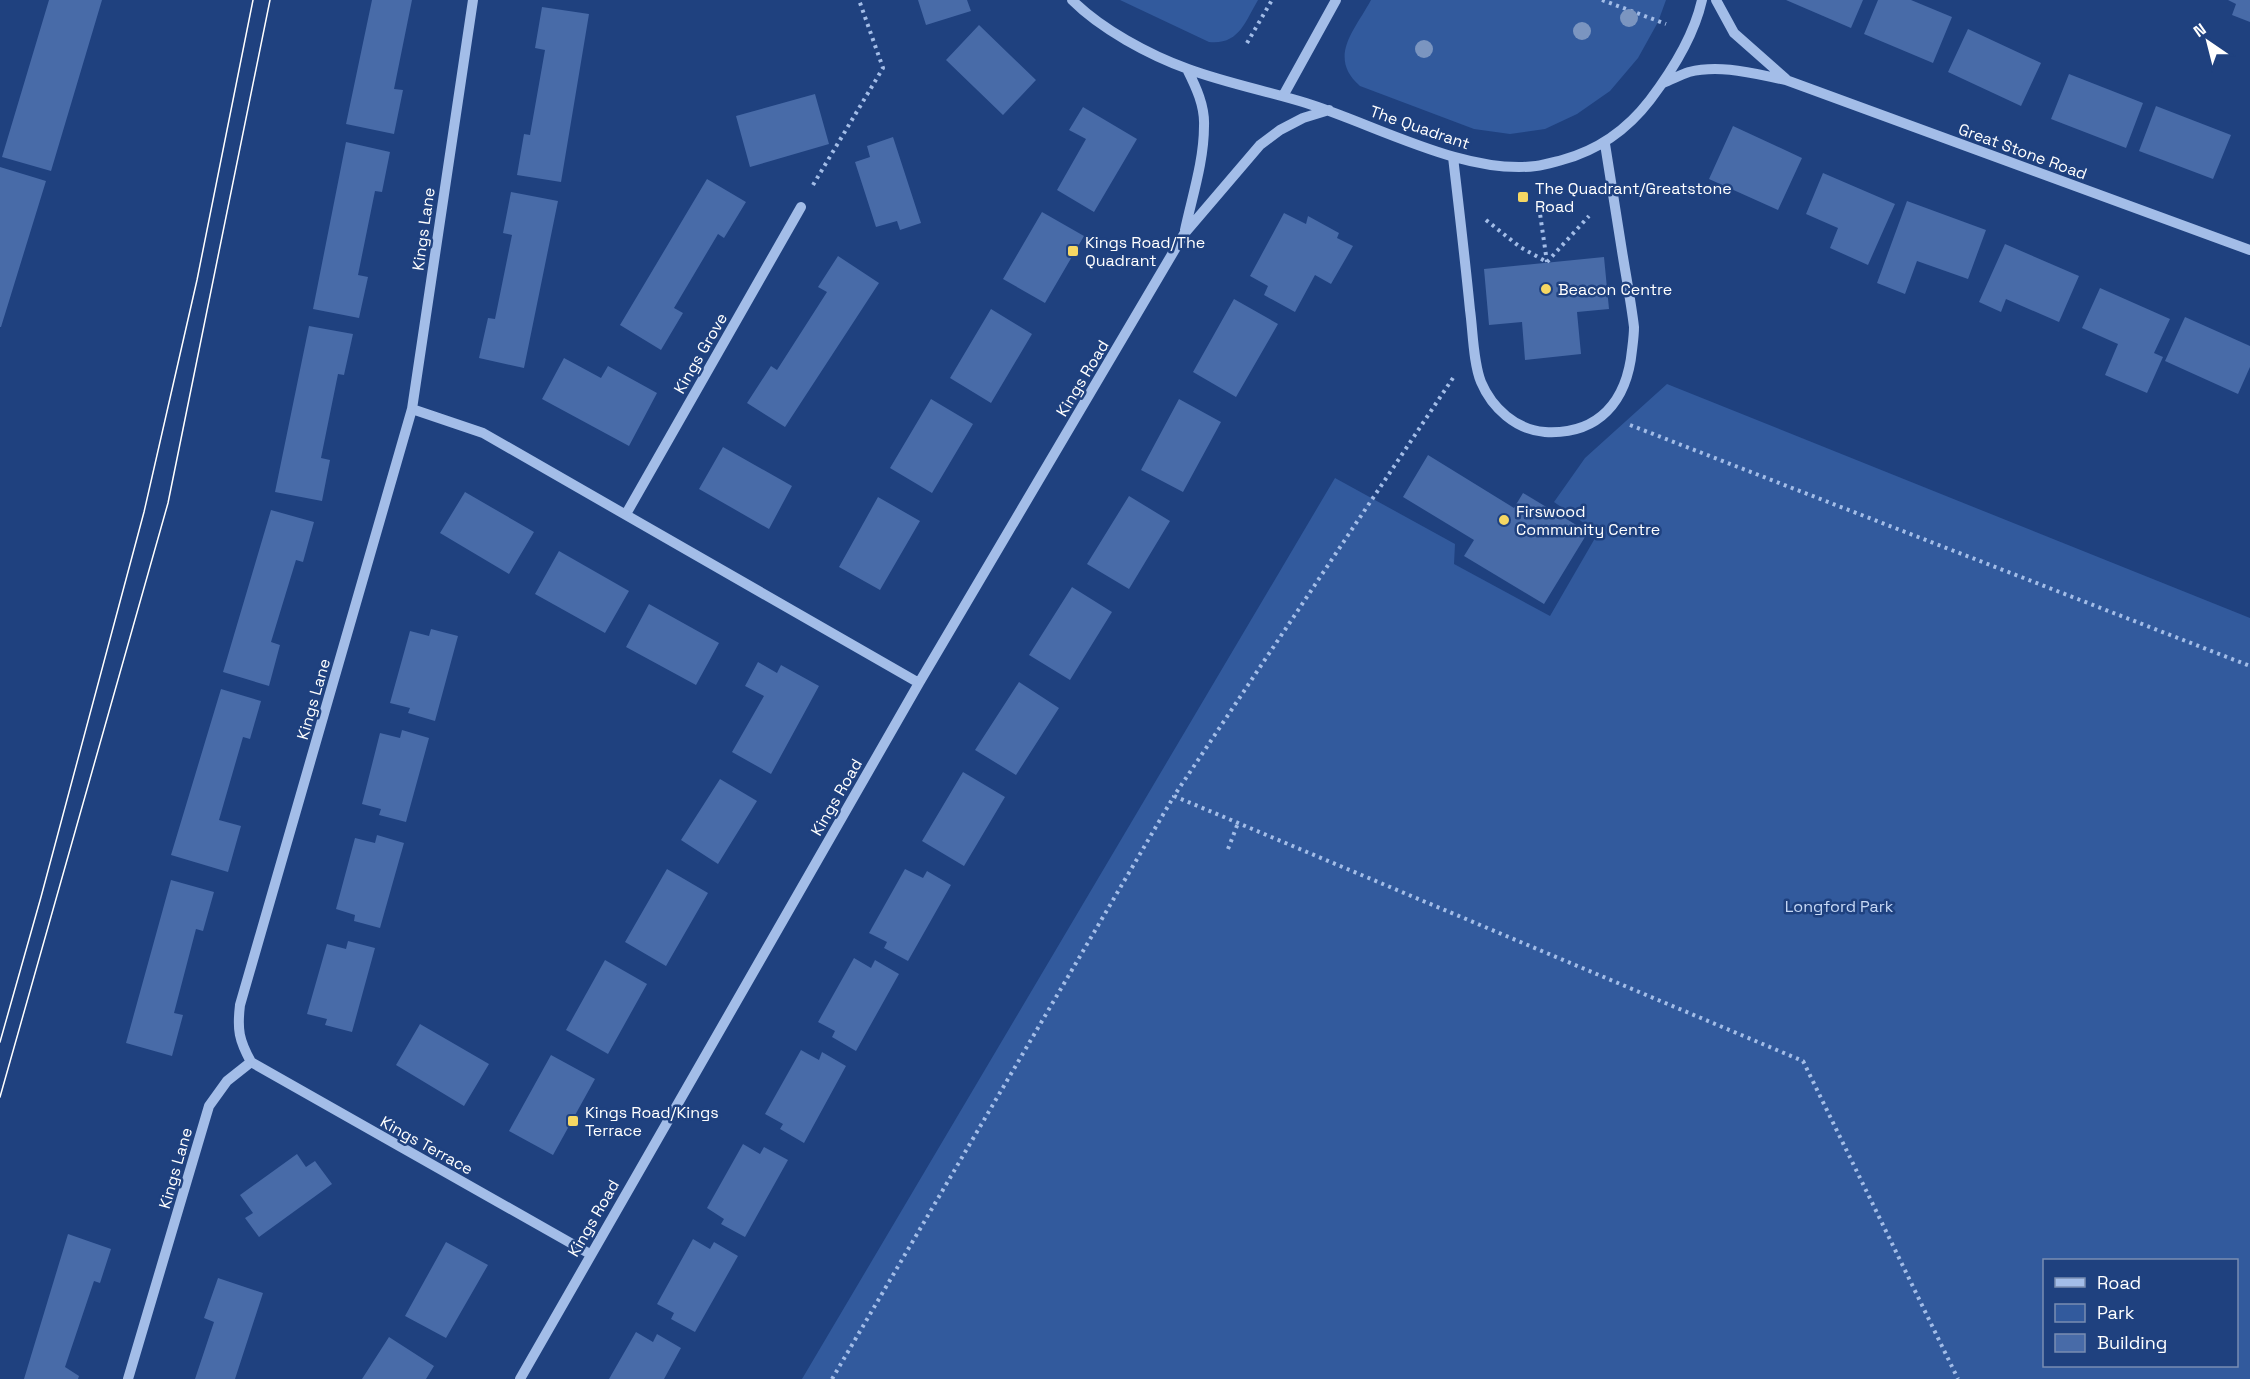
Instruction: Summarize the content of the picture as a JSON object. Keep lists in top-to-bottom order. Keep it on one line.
{"streets":{"street":["The Quadrant","Great Stone Road","Kings Lane","Kings Grove","Kings Road","Kings Terrace"]},"crossings":[["The Quadrant","Great Stone Road"],["The Quadrant","Kings Road"],["Kings Lane","Kings Terrace"],["Kings Road","Kings Terrace"]],"parks":["Longford Park"],"places":{"transit":["The Quadrant/Greatstone Road","Kings Road/The Quadrant","Kings Road/Kings Terrace"],"other":["Beacon Centre","Firswood Community Centre"]},"legend":["Road","Park","Building"],"north":"top left"}
